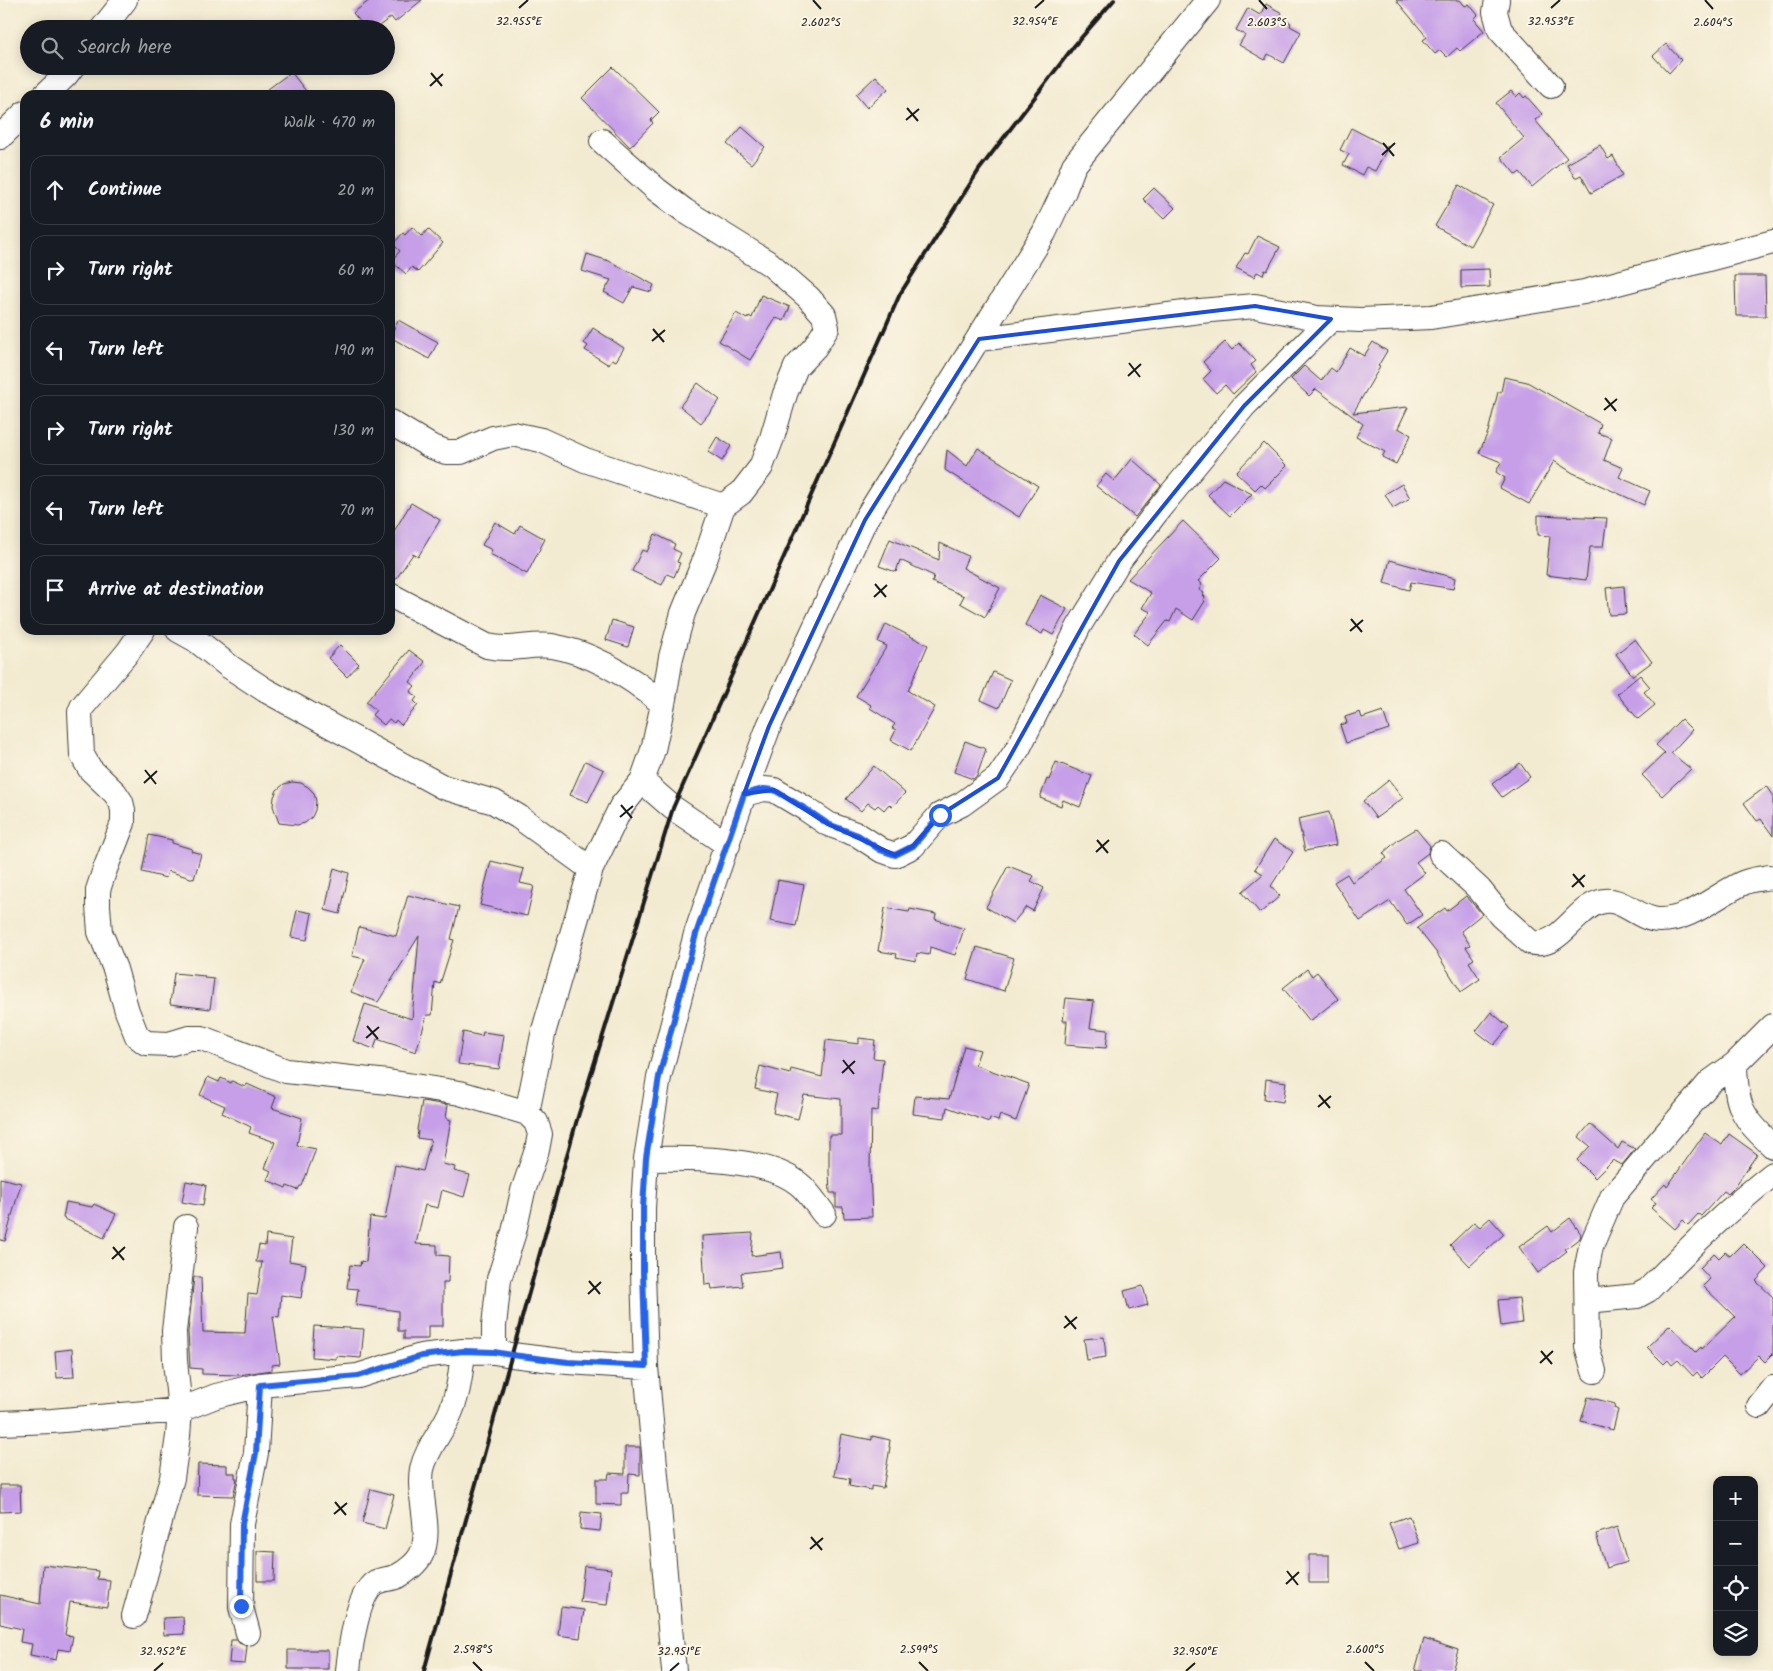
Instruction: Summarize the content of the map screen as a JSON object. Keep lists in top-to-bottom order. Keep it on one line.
{"page":{"search":"Search here","heading":["6 min","Walk · 470 m"],"list":[["Continue","20 m"],["Turn right","60 m"],["Turn left","190 m"],["Turn right","130 m"],["Turn left","70 m"],"Arrive at destination"],"map_buttons":["+","−"]},"coordinates":["32.955°E","32.954°E","32.953°E","2.604°S","2.602°S","2.603°S","2.598°S","2.599°S","2.600°S","32.952°E","32.951°E","32.950°E"]}
